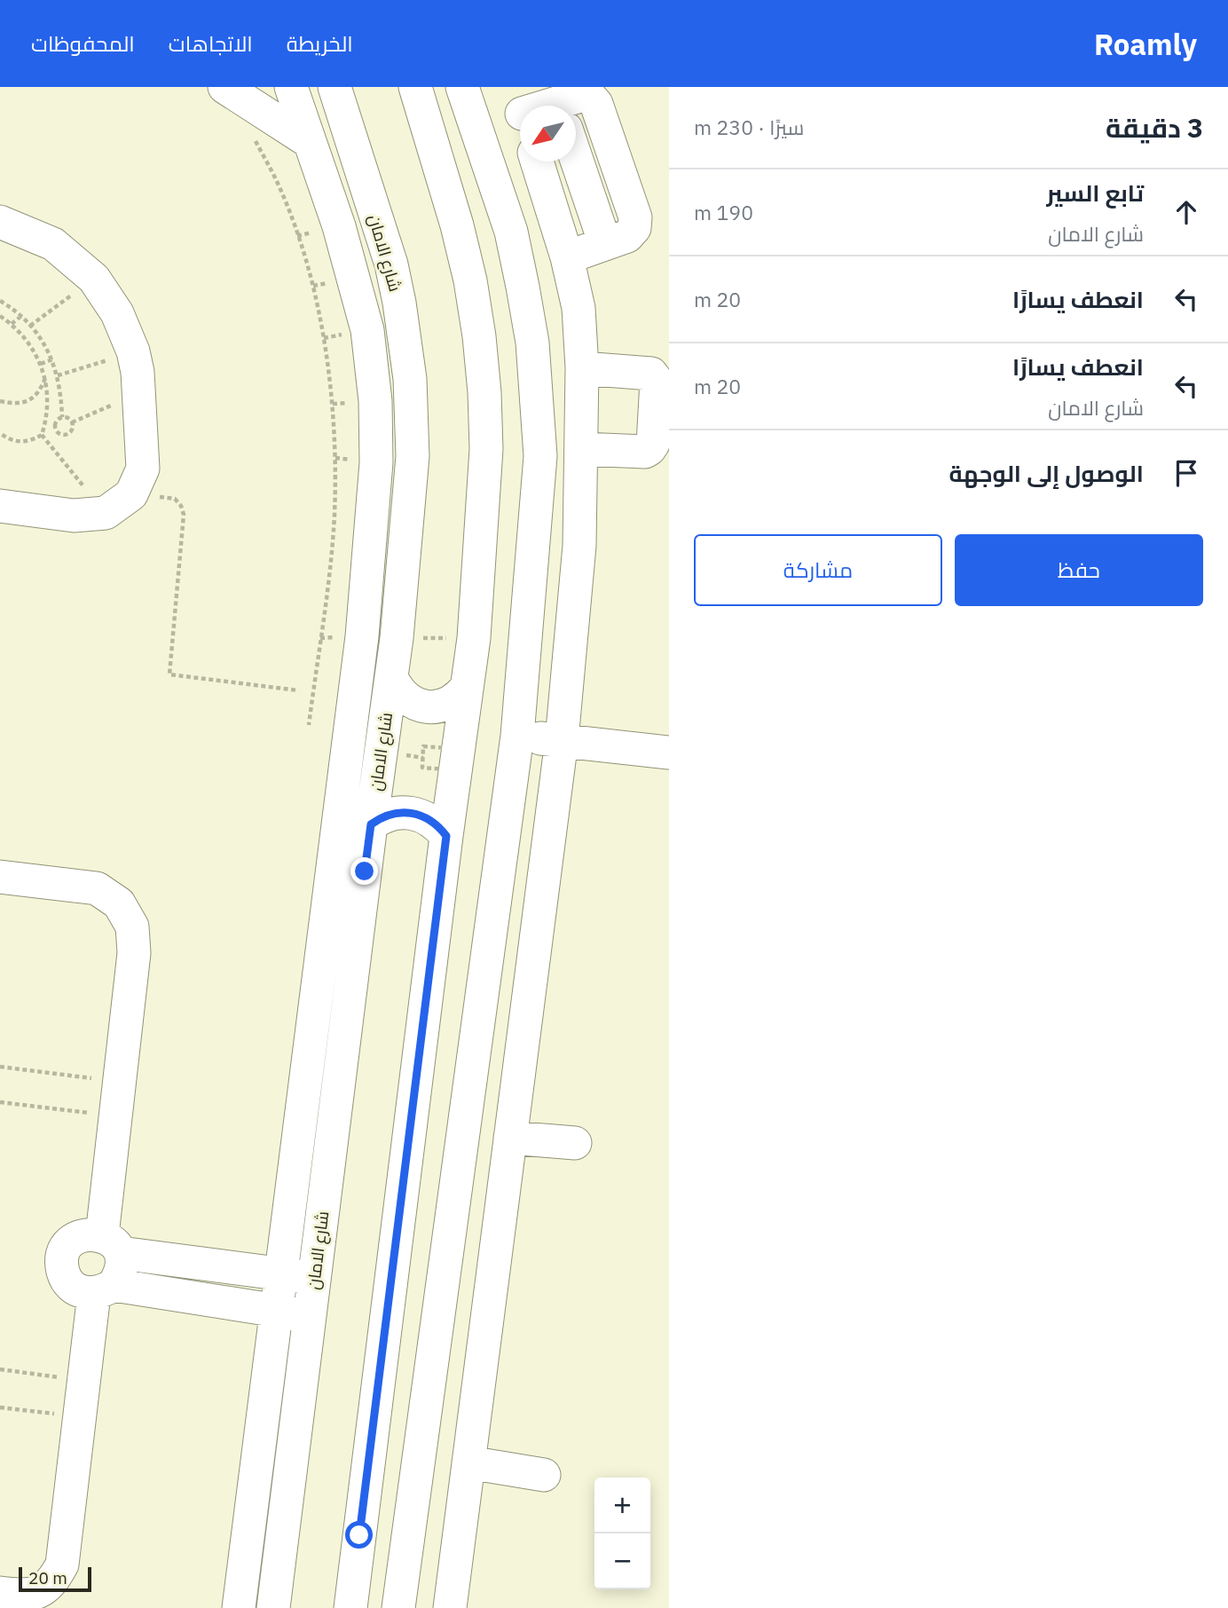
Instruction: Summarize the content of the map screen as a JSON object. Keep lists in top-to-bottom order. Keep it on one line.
{"streets":{"street":["شارع الامان"]},"scale_bar":"20 m","north":"bottom left","page":{"header":"Roamly","nav":["الخريطة","الاتجاهات","المحفوظات"],"heading":["3 دقيقة","سيرًا · 230 m"],"list":[["تابع السير","شارع الامان","190 m"],["انعطف يسارًا","20 m"],["انعطف يسارًا","شارع الامان","20 m"],"الوصول إلى الوجهة"],"buttons":["حفظ","مشاركة"],"map_buttons":["+","−"],"scale":"20 m"}}
